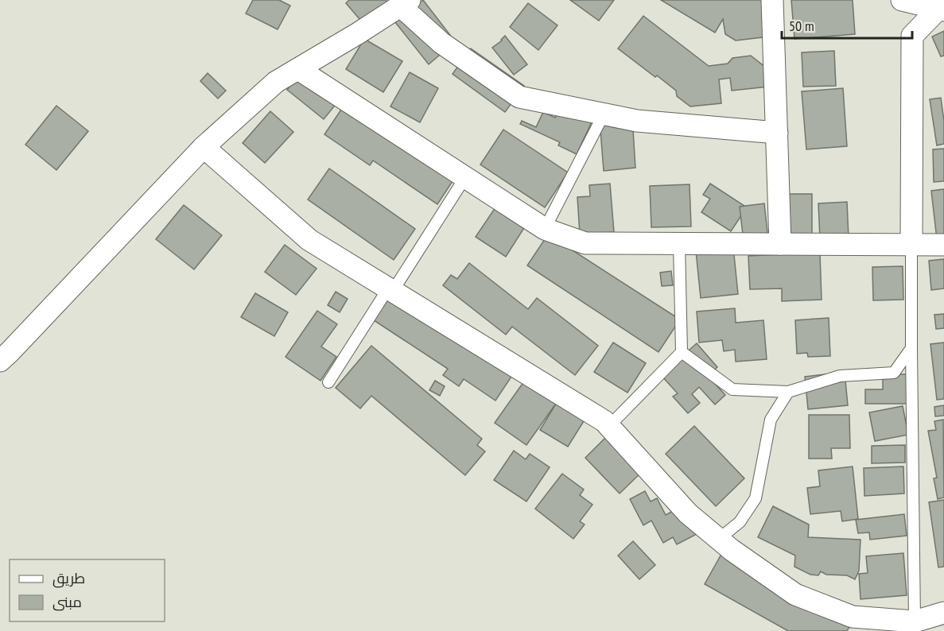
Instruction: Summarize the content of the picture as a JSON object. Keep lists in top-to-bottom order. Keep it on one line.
{"legend":["طريق","مبنى"],"scale_bar":"50 m"}
